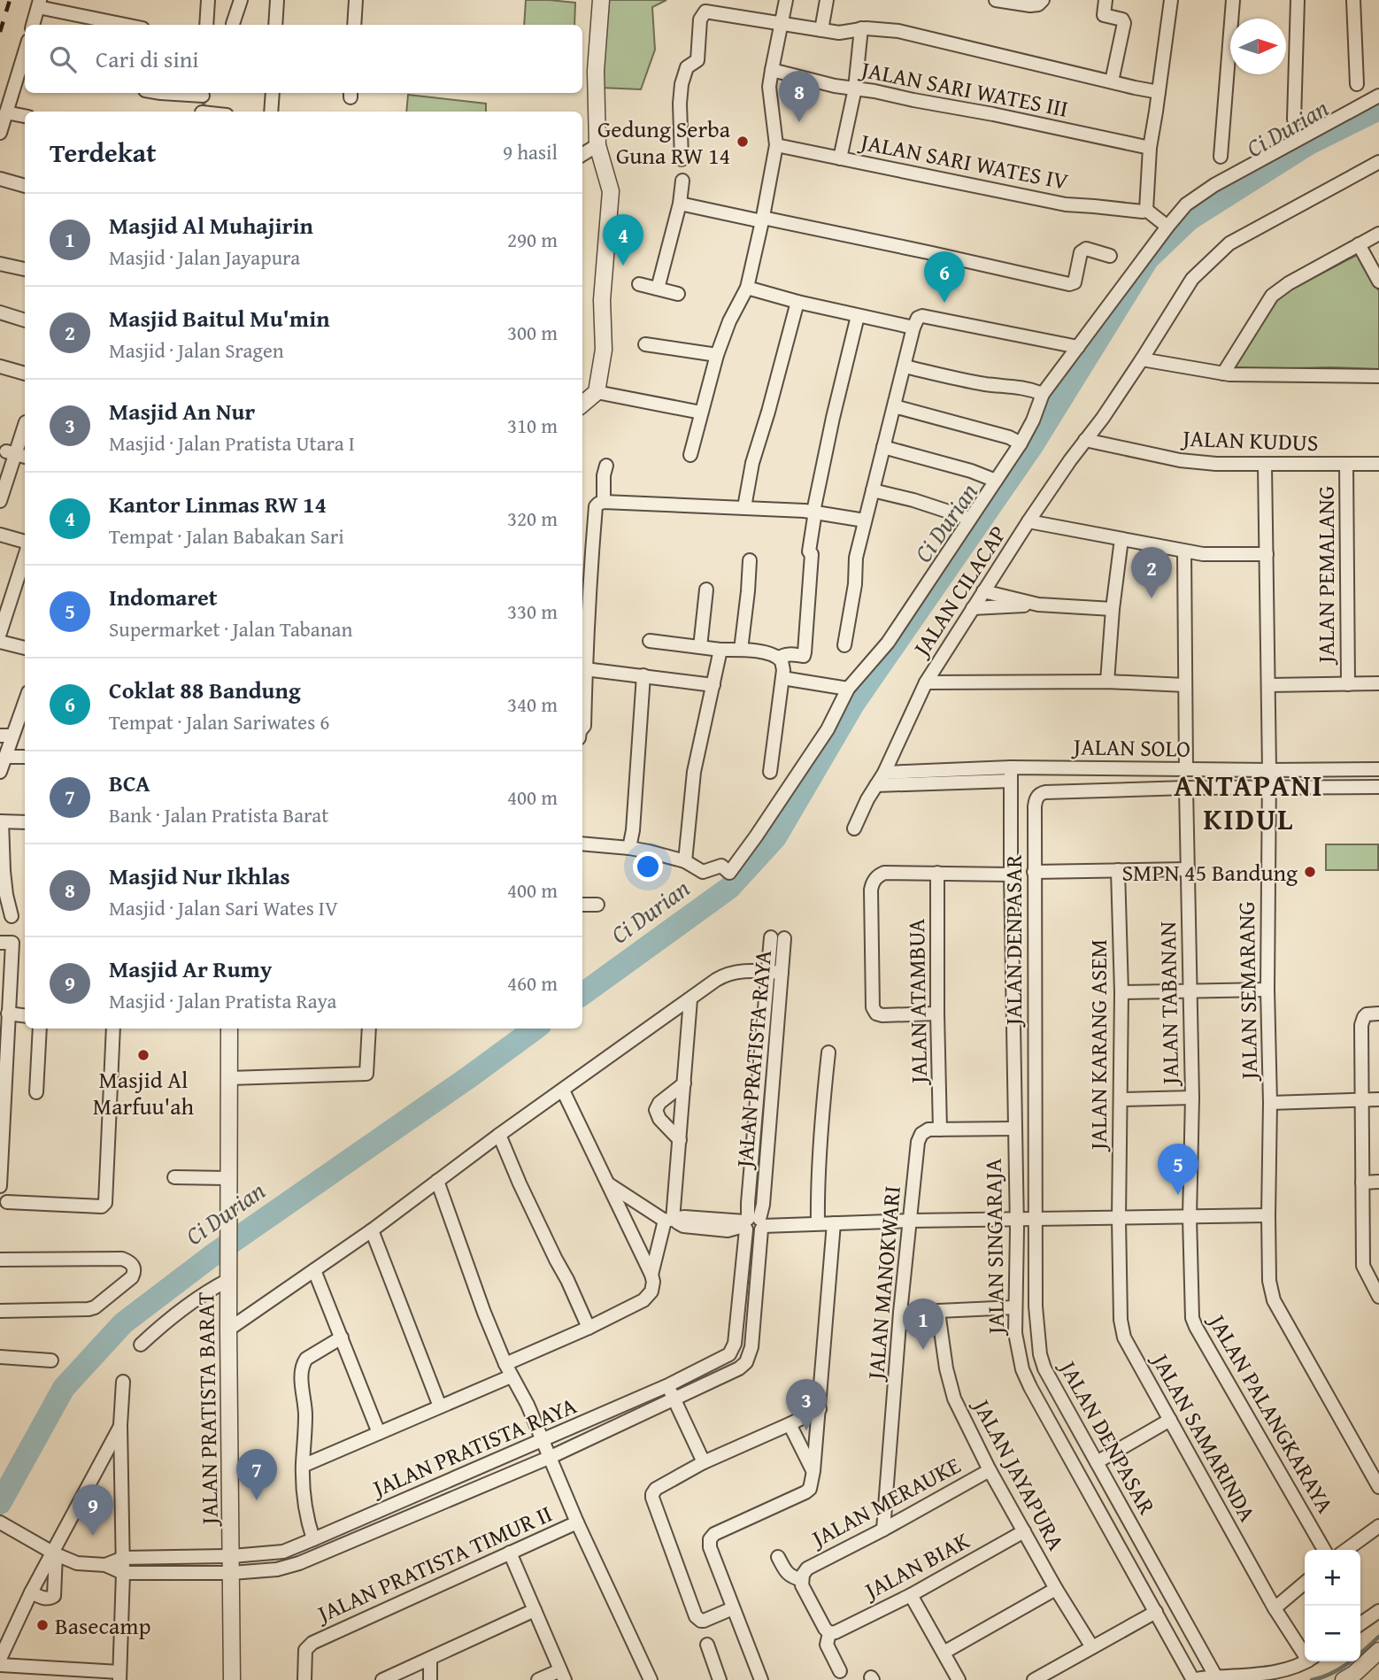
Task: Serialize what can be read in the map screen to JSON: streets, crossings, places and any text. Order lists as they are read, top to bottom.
{
  "streets": {
    "street": [
      "JALAN SARI WATES III",
      "JALAN SARI WATES IV",
      "JALAN KUDUS",
      "JALAN PEMALANG",
      "JALAN CILACAP",
      "JALAN SOLO",
      "JALAN DENPASAR",
      "JALAN SEMARANG",
      "JALAN ATAMBUA",
      "JALAN TABANAN",
      "JALAN KARANG ASEM",
      "JALAN PRATISTA RAYA",
      "JALAN SINGARAJA",
      "JALAN MANOKWARI",
      "JALAN PRATISTA BARAT",
      "JALAN PALANGKARAYA",
      "JALAN SAMARINDA",
      "JALAN JAYAPURA",
      "JALAN MERAUKE",
      "JALAN PRATISTA TIMUR II",
      "JALAN BIAK"
    ]
  },
  "crossings": [
    ["JALAN KUDUS", "JALAN PEMALANG"],
    ["JALAN KUDUS", "JALAN CILACAP"],
    ["JALAN KUDUS", "JALAN SEMARANG"],
    ["JALAN CILACAP", "JALAN SOLO"],
    ["JALAN SOLO", "JALAN SEMARANG"],
    ["JALAN SOLO", "JALAN SINGARAJA"],
    ["JALAN DENPASAR", "JALAN TABANAN"],
    ["JALAN DENPASAR", "JALAN SINGARAJA"],
    ["JALAN ATAMBUA", "JALAN MANOKWARI"],
    ["JALAN TABANAN", "JALAN PALANGKARAYA"],
    ["JALAN KARANG ASEM", "JALAN SAMARINDA"],
    ["JALAN PRATISTA RAYA", "JALAN PRATISTA BARAT"],
    ["JALAN MANOKWARI", "JALAN MERAUKE"],
    ["JALAN JAYAPURA", "JALAN MERAUKE"],
    ["JALAN JAYAPURA", "JALAN BIAK"],
    ["JALAN MERAUKE", "JALAN BIAK"]
  ],
  "districts": ["ANTAPANI KIDUL"],
  "water": ["Ci Durian"],
  "places": [
    "Gedung Serba Guna RW 14",
    "SMPN 45 Bandung",
    "Masjid Al Marfuu'ah",
    "Basecamp"
  ],
  "north": "right",
  "page": {
    "search": "Cari di sini",
    "pins": [
      "8",
      "4",
      "6",
      "2",
      "5",
      "1",
      "3",
      "7",
      "9"
    ],
    "heading": ["Terdekat", "9 hasil"],
    "list": [
      {
        "mark": "1",
        "name": "Masjid Al Muhajirin",
        "note": "Masjid · Jalan Jayapura",
        "value": "290 m"
      },
      {
        "mark": "2",
        "name": "Masjid Baitul Mu'min",
        "note": "Masjid · Jalan Sragen",
        "value": "300 m"
      },
      {
        "mark": "3",
        "name": "Masjid An Nur",
        "note": "Masjid · Jalan Pratista Utara I",
        "value": "310 m"
      },
      {
        "mark": "4",
        "name": "Kantor Linmas RW 14",
        "note": "Tempat · Jalan Babakan Sari",
        "value": "320 m"
      },
      {
        "mark": "5",
        "name": "Indomaret",
        "note": "Supermarket · Jalan Tabanan",
        "value": "330 m"
      },
      {
        "mark": "6",
        "name": "Coklat 88 Bandung",
        "note": "Tempat · Jalan Sariwates 6",
        "value": "340 m"
      },
      {
        "mark": "7",
        "name": "BCA",
        "note": "Bank · Jalan Pratista Barat",
        "value": "400 m"
      },
      {
        "mark": "8",
        "name": "Masjid Nur Ikhlas",
        "note": "Masjid · Jalan Sari Wates IV",
        "value": "400 m"
      },
      {
        "mark": "9",
        "name": "Masjid Ar Rumy",
        "note": "Masjid · Jalan Pratista Raya",
        "value": "460 m"
      }
    ],
    "map_buttons": ["+", "−"]
  }
}
